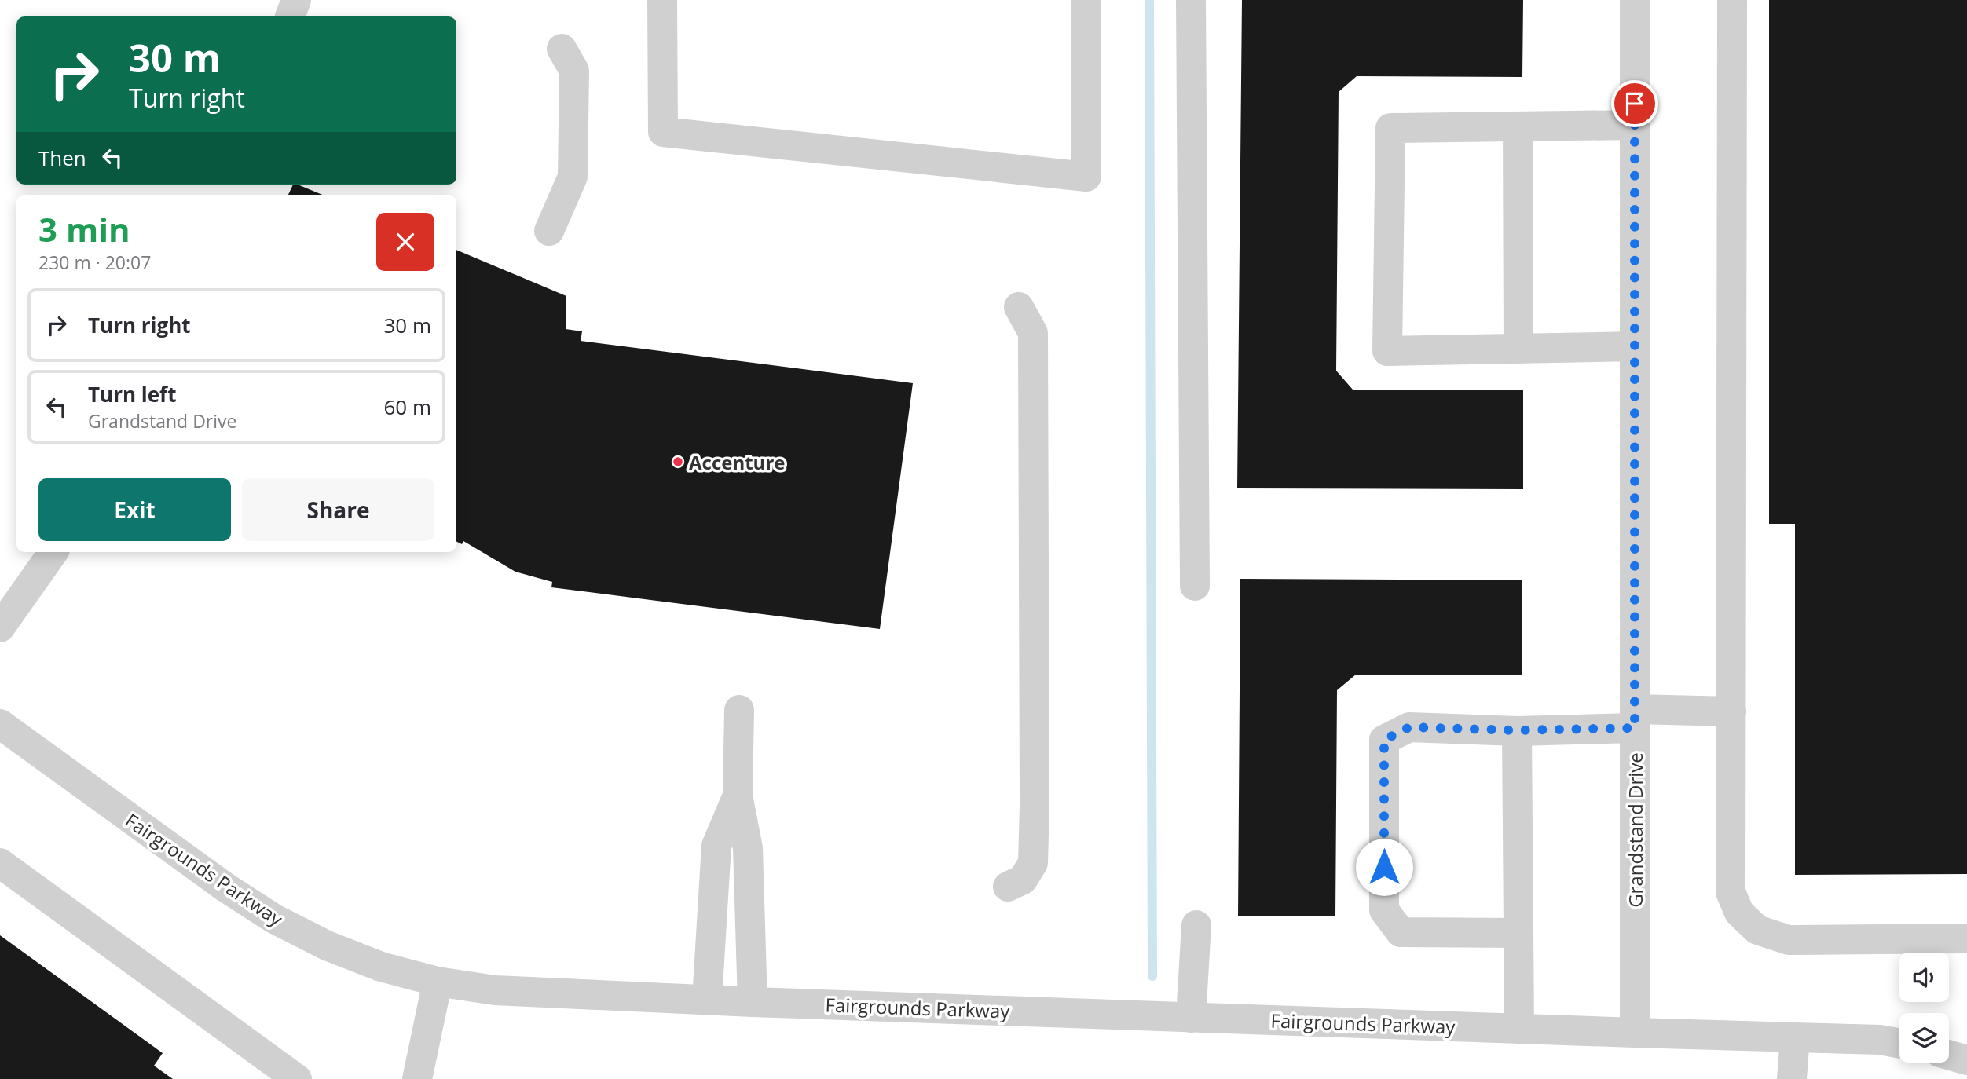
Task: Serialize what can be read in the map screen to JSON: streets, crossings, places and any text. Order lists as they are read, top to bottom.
{
  "streets": {
    "street": ["Grandstand Drive", "Fairgrounds Parkway"]
  },
  "crossings": [
    ["Grandstand Drive", "Fairgrounds Parkway"]
  ],
  "places": ["Accenture"],
  "page": {
    "turn": ["30 m", "Turn right"],
    "then": "Then",
    "heading": ["3 min", "230 m · 20:07"],
    "list": [
      {
        "name": "Turn right",
        "value": "30 m"
      },
      {
        "name": "Turn left",
        "note": "Grandstand Drive",
        "value": "60 m"
      }
    ],
    "buttons": ["Exit", "Share"]
  }
}
